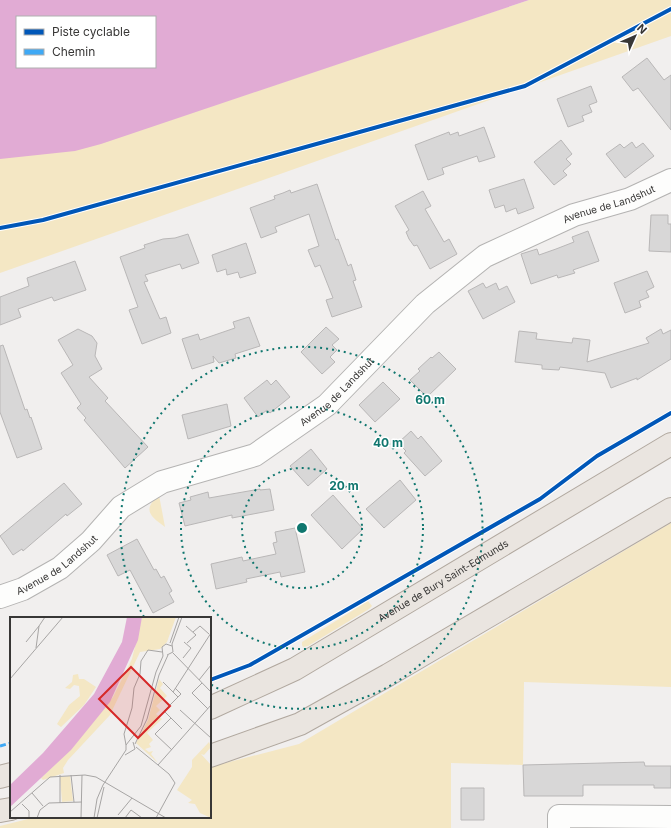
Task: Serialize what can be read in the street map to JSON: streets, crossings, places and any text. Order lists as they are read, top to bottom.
{
  "streets": {
    "main road": ["Avenue de Bury Saint-Edmunds"],
    "street": ["Avenue de Landshut"]
  },
  "legend": ["Piste cyclable", "Chemin"],
  "north": "top right",
  "rings": ["60 m", "40 m", "20 m"]
}
